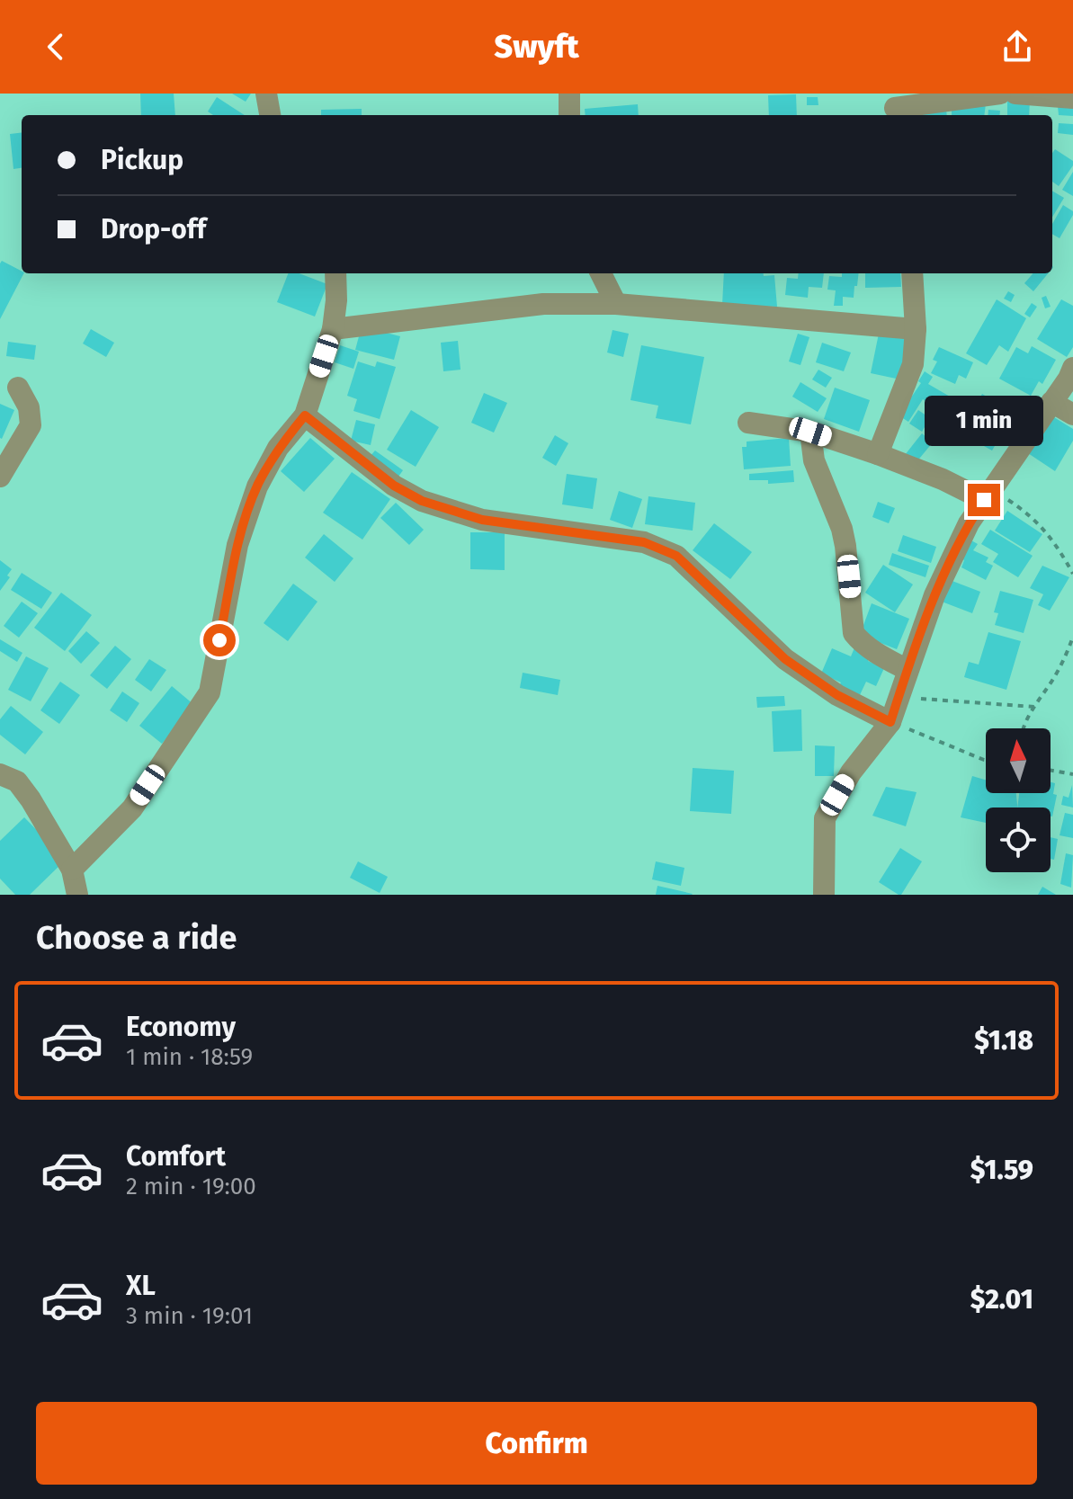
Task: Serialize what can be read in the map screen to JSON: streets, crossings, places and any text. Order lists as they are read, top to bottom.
{
  "north": "top",
  "page": {
    "header": "Swyft",
    "banner": ["Pickup", "Drop-off"],
    "bubble": "1 min",
    "heading": "Choose a ride",
    "list": [
      {
        "name": "Economy",
        "note": "1 min · 18:59",
        "value": "$1.18"
      },
      {
        "name": "Comfort",
        "note": "2 min · 19:00",
        "value": "$1.59"
      },
      {
        "name": "XL",
        "note": "3 min · 19:01",
        "value": "$2.01"
      }
    ],
    "buttons": "Confirm"
  }
}
